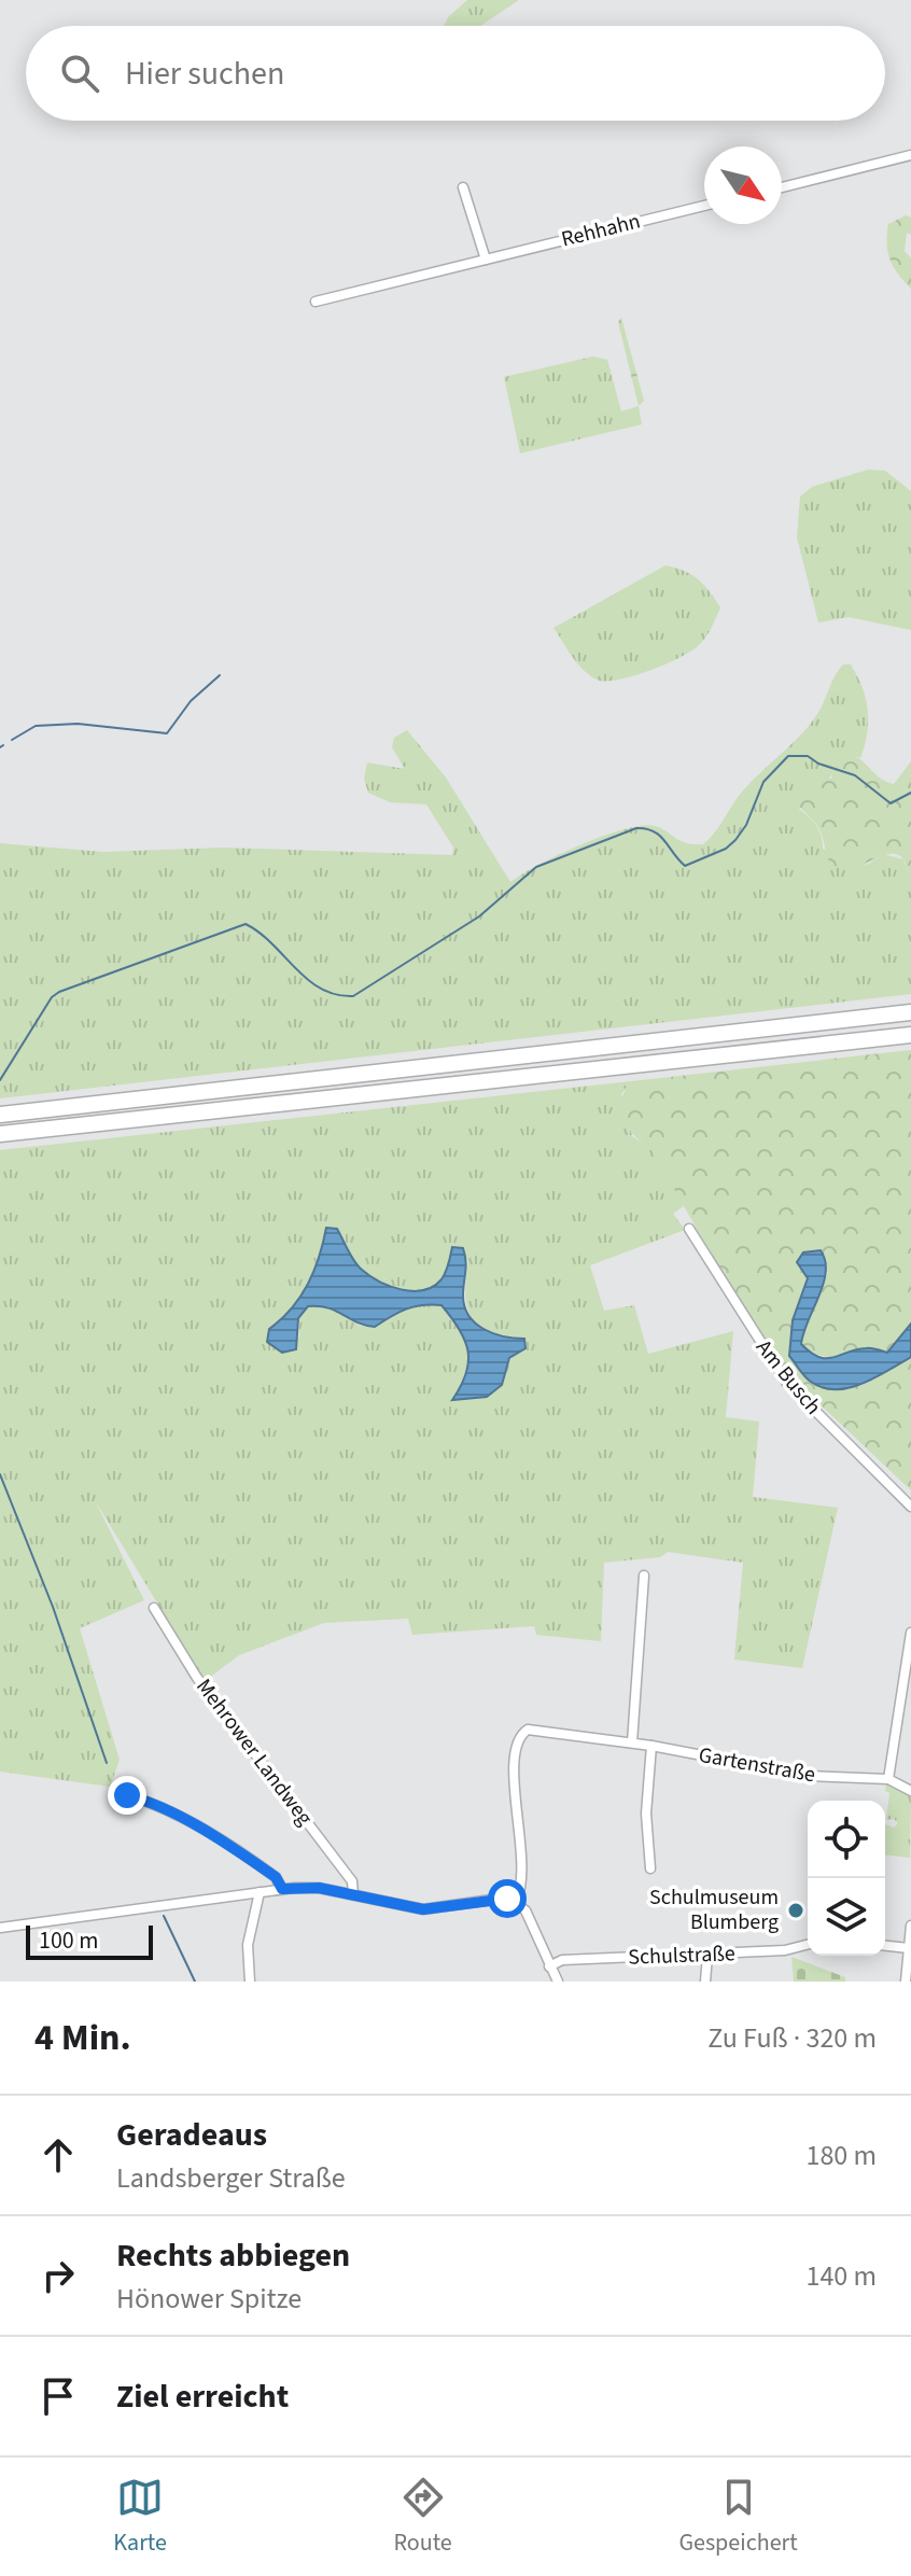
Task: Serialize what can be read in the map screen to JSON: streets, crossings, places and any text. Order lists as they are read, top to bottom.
{
  "streets": {
    "street": [
      "Rehhahn",
      "Am Busch",
      "Mehrower Landweg",
      "Gartenstraße",
      "Schulstraße"
    ]
  },
  "places": ["Schulmuseum Blumberg"],
  "scale_bar": "100 m",
  "north": "bottom right",
  "page": {
    "search": "Hier suchen",
    "scale": "100 m",
    "heading": ["4 Min.", "Zu Fuß · 320 m"],
    "list": [
      ["Geradeaus", "Landsberger Straße", "180 m"],
      ["Rechts abbiegen", "Hönower Spitze", "140 m"],
      "Ziel erreicht"
    ],
    "nav": ["Karte", "Route", "Gespeichert"]
  }
}
